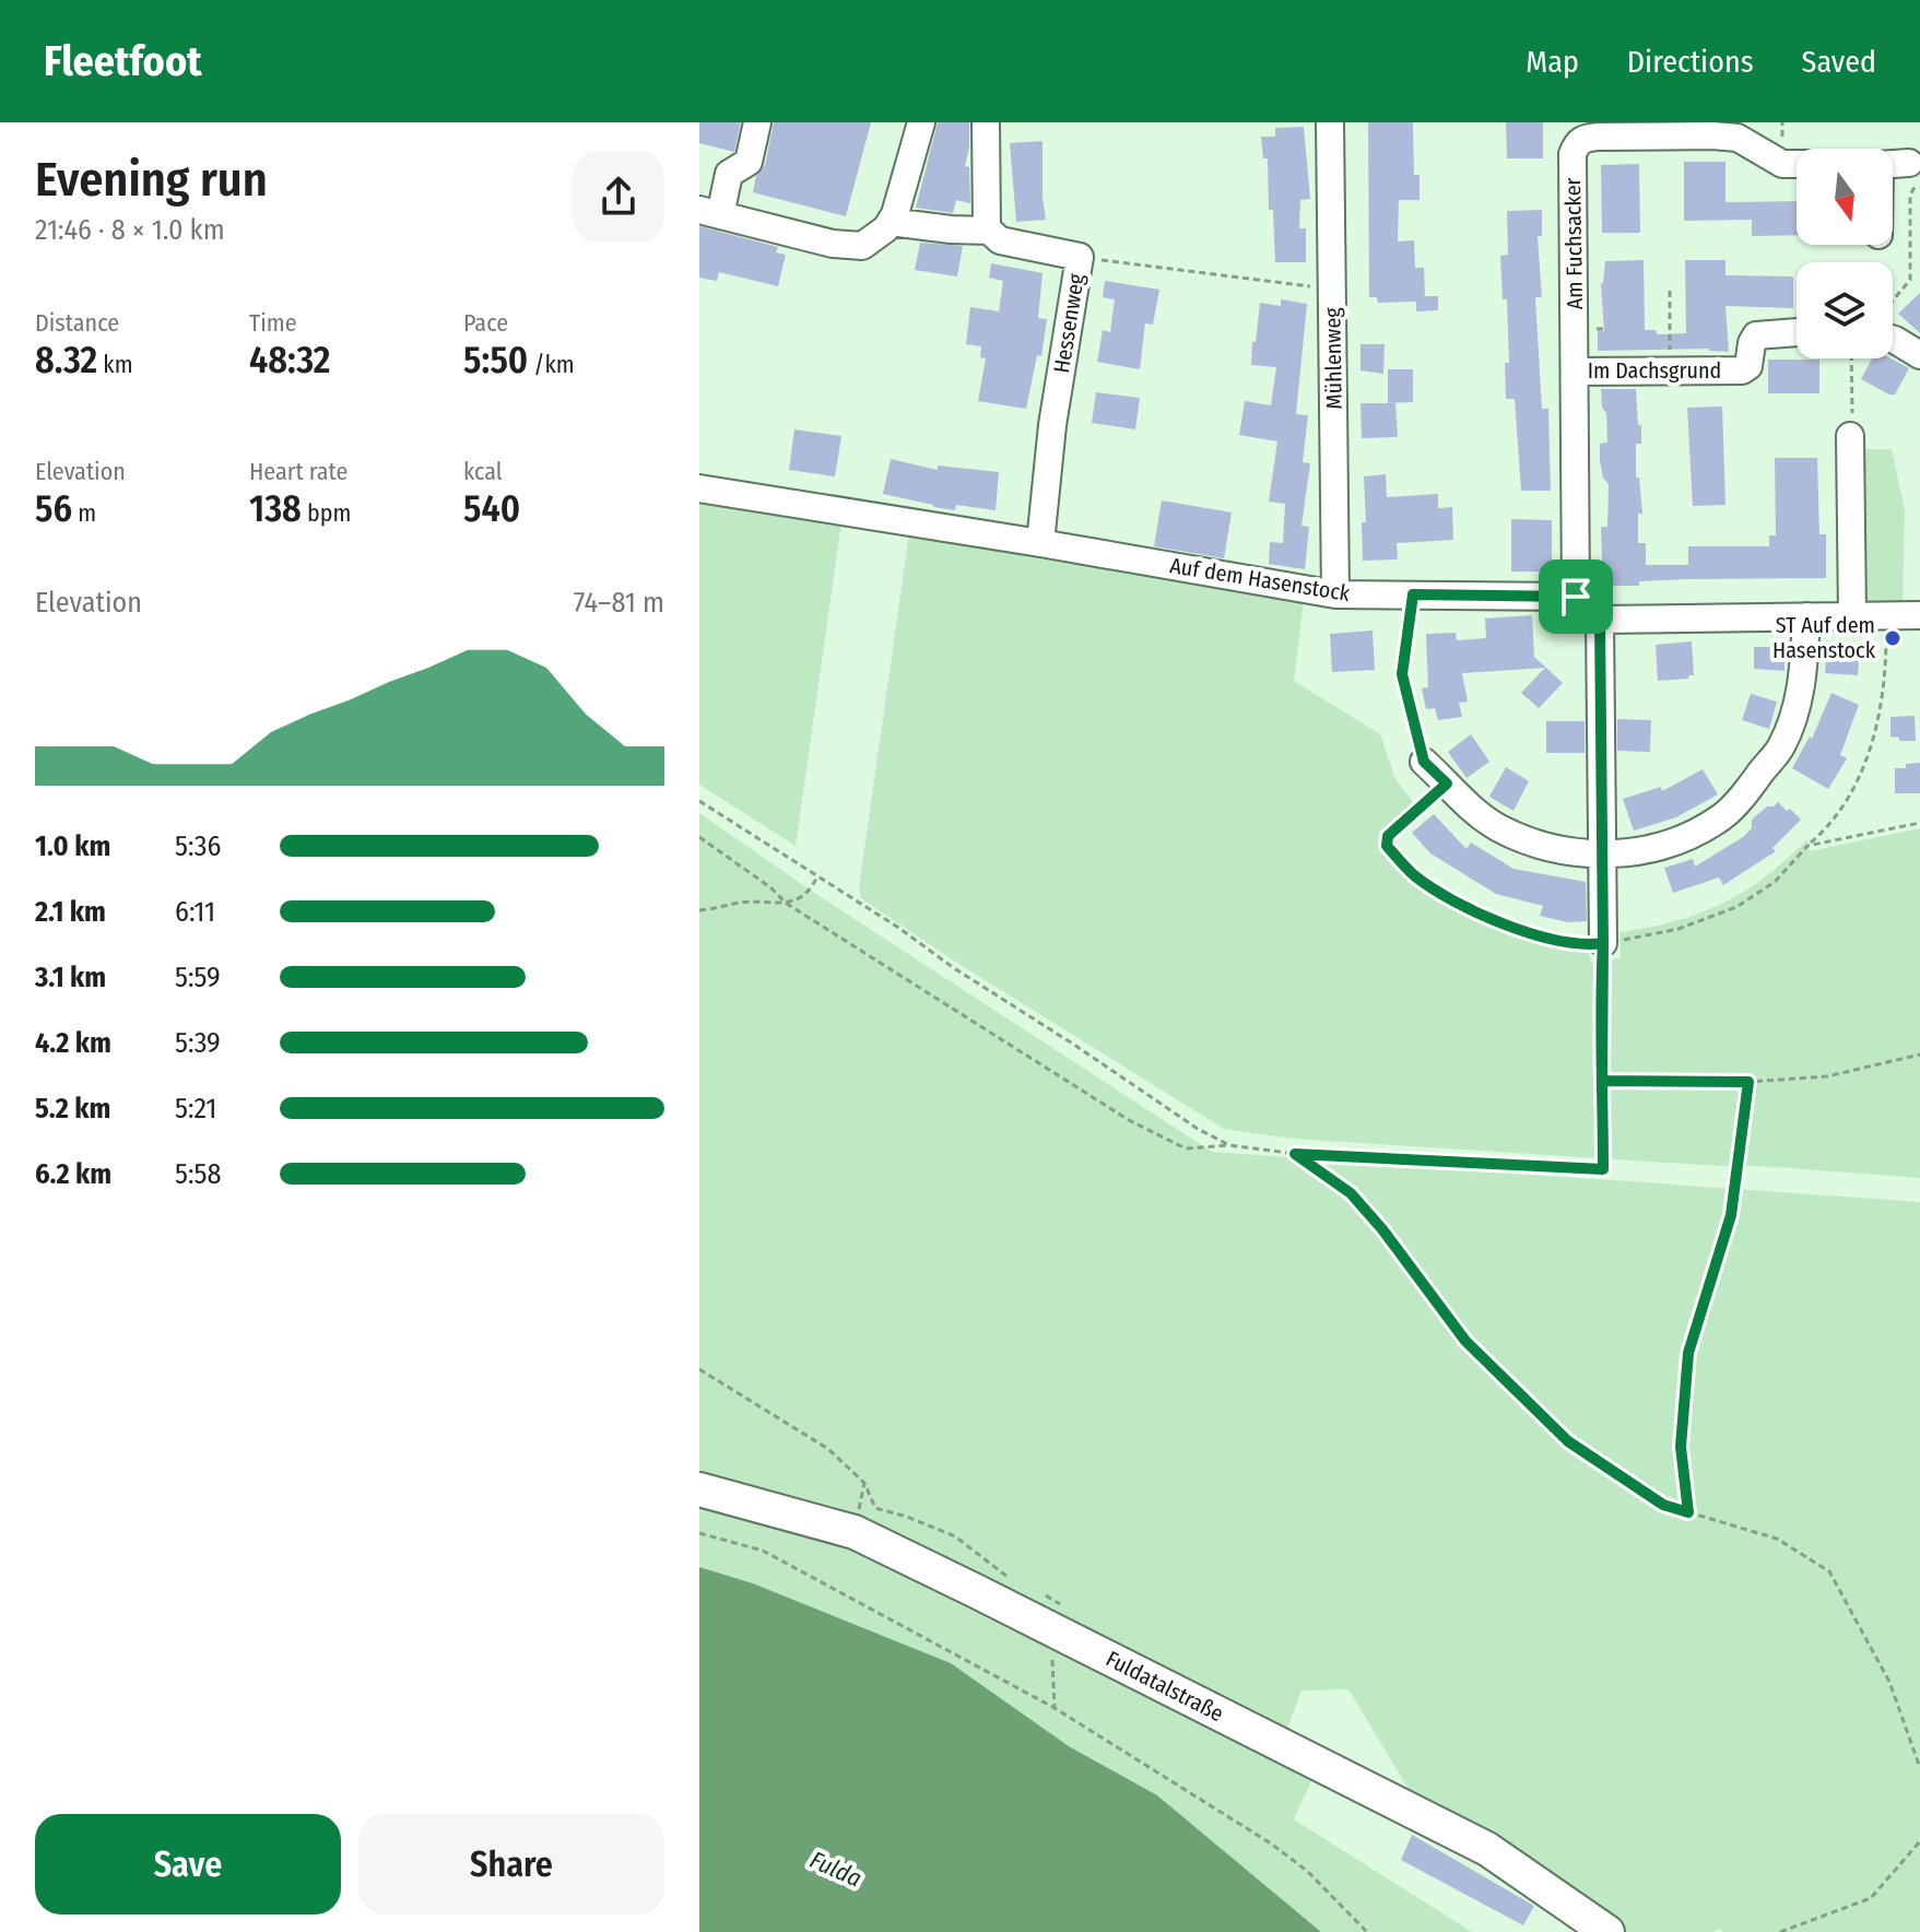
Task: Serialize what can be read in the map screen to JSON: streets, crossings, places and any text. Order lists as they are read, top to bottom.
{
  "streets": {
    "main road": ["Fuldatalstraße"],
    "street": [
      "Am Fuchsacker",
      "Hessenweg",
      "Mühlenweg",
      "Im Dachsgrund",
      "Auf dem Hasenstock"
    ]
  },
  "crossings": [
    ["Am Fuchsacker", "Im Dachsgrund"],
    ["Am Fuchsacker", "Auf dem Hasenstock"],
    ["Hessenweg", "Auf dem Hasenstock"],
    ["Mühlenweg", "Auf dem Hasenstock"]
  ],
  "water": ["Fulda"],
  "places": ["ST Auf dem Hasenstock"],
  "north": "bottom",
  "page": {
    "header": "Fleetfoot",
    "nav": ["Map", "Directions", "Saved"],
    "heading": ["Evening run", "21:46 · 8 × 1.0 km"],
    "stats": [
      ["Distance", "8.32 km"],
      ["Time", "48:32"],
      ["Pace", "5:50 /km"],
      ["Elevation", "56 m"],
      ["Heart rate", "138 bpm"],
      ["kcal", "540"]
    ],
    "chart": ["Elevation", "74–81 m"],
    "list": [
      {
        "name": "1.0 km",
        "note": "5:36"
      },
      {
        "name": "2.1 km",
        "note": "6:11"
      },
      {
        "name": "3.1 km",
        "note": "5:59"
      },
      {
        "name": "4.2 km",
        "note": "5:39"
      },
      {
        "name": "5.2 km",
        "note": "5:21"
      },
      {
        "name": "6.2 km",
        "note": "5:58"
      }
    ],
    "buttons": ["Save", "Share"]
  }
}
